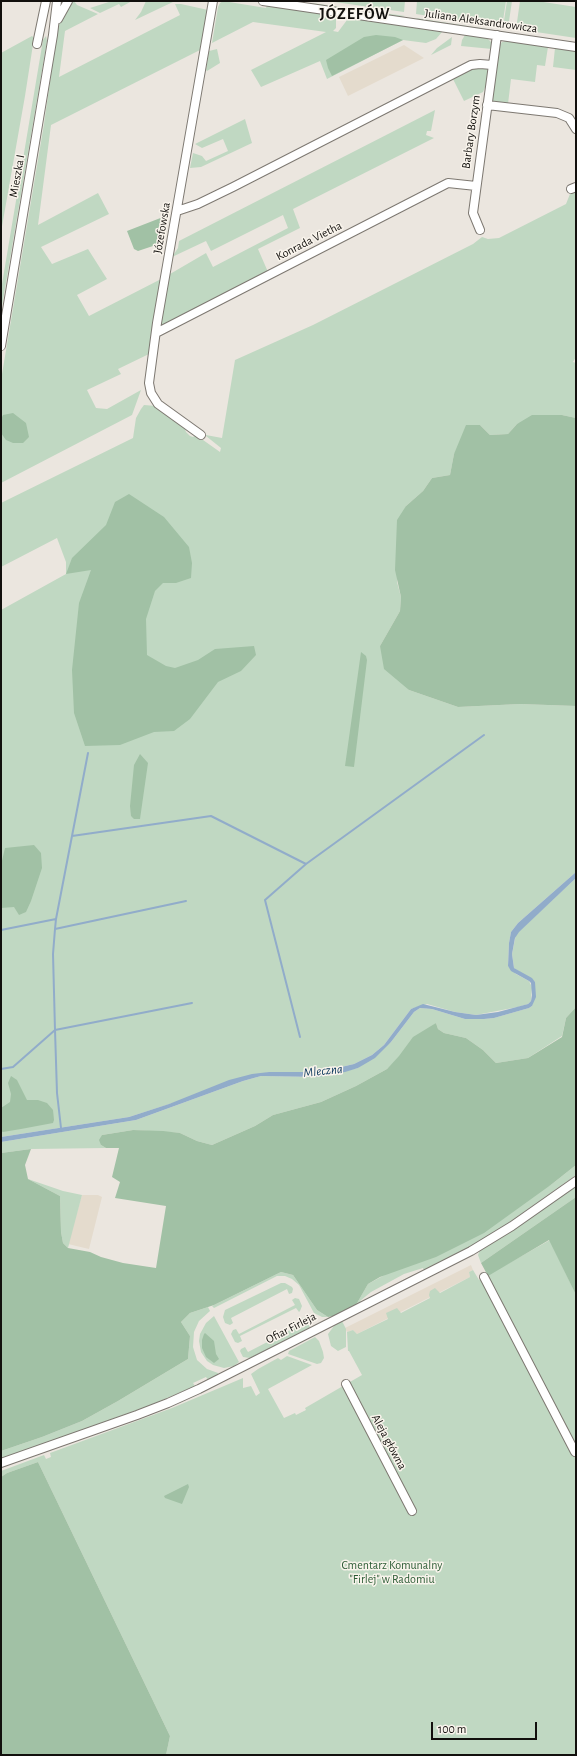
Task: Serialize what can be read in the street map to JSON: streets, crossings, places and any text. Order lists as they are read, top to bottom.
{
  "streets": {
    "street": [
      "Juliana Aleksandrowicza",
      "Barbary Borzym",
      "Mieszka I",
      "Józefowska",
      "Konrada Vietha",
      "Ofiar Firleja",
      "Aleja główna"
    ]
  },
  "crossings": [
    ["Juliana Aleksandrowicza", "Barbary Borzym"],
    ["Barbary Borzym", "Konrada Vietha"],
    ["Józefowska", "Konrada Vietha"]
  ],
  "districts": ["JÓZEFÓW"],
  "water": ["Mleczna"],
  "parks": ["Cmentarz Komunalny \"Firlej\" w Radomiu"],
  "scale_bar": "100 m"
}
